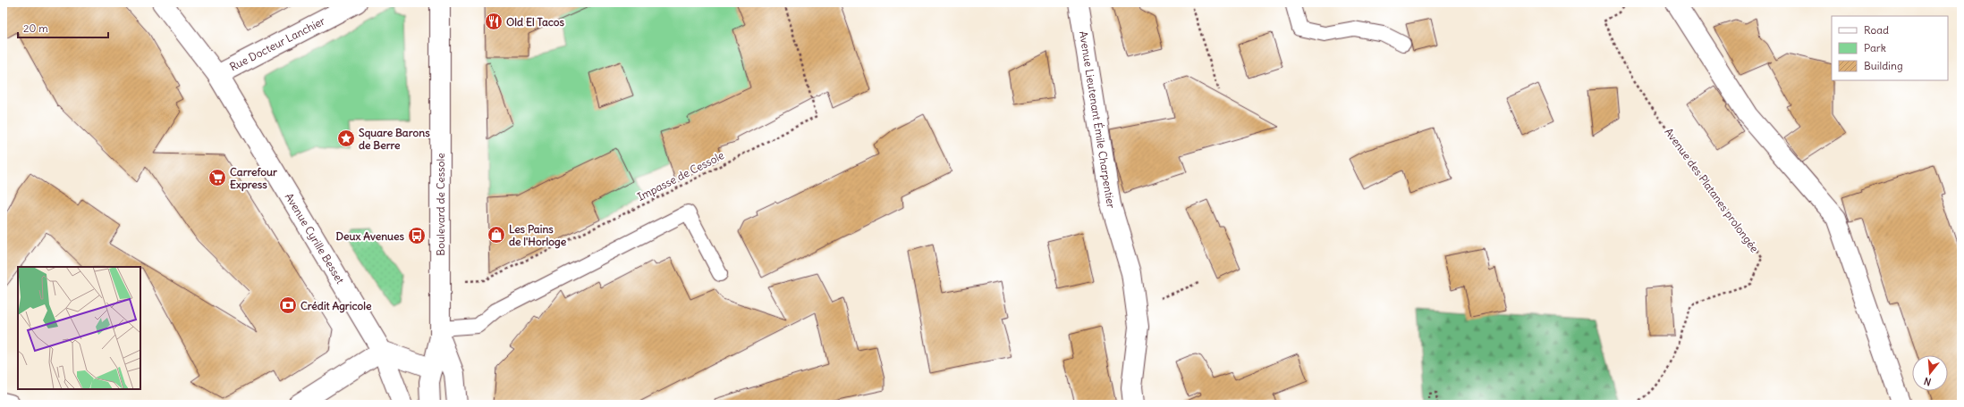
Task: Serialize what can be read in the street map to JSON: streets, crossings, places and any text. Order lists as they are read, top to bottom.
{
  "streets": {
    "street": [
      "Rue Docteur Lanchier",
      "Avenue Lieutenant Émile Charpentier",
      "Boulevard de Cessole",
      "Avenue Cyrille Besset"
    ],
    "path": ["Impasse de Cessole", "Avenue des Platanes prolongée"]
  },
  "crossings": [
    ["Rue Docteur Lanchier", "Avenue Cyrille Besset"],
    ["Impasse de Cessole", "Boulevard de Cessole"]
  ],
  "places": {
    "restaurant": ["Old El Tacos"],
    "place": ["Square Barons de Berre"],
    "supermarket": ["Carrefour Express"],
    "shop": ["Les Pains de l'Horloge"],
    "bus stop": ["Deux Avenues"],
    "bank": ["Crédit Agricole"]
  },
  "legend": ["Road", "Park", "Building"],
  "scale_bar": "20 m",
  "north": "bottom"
}
